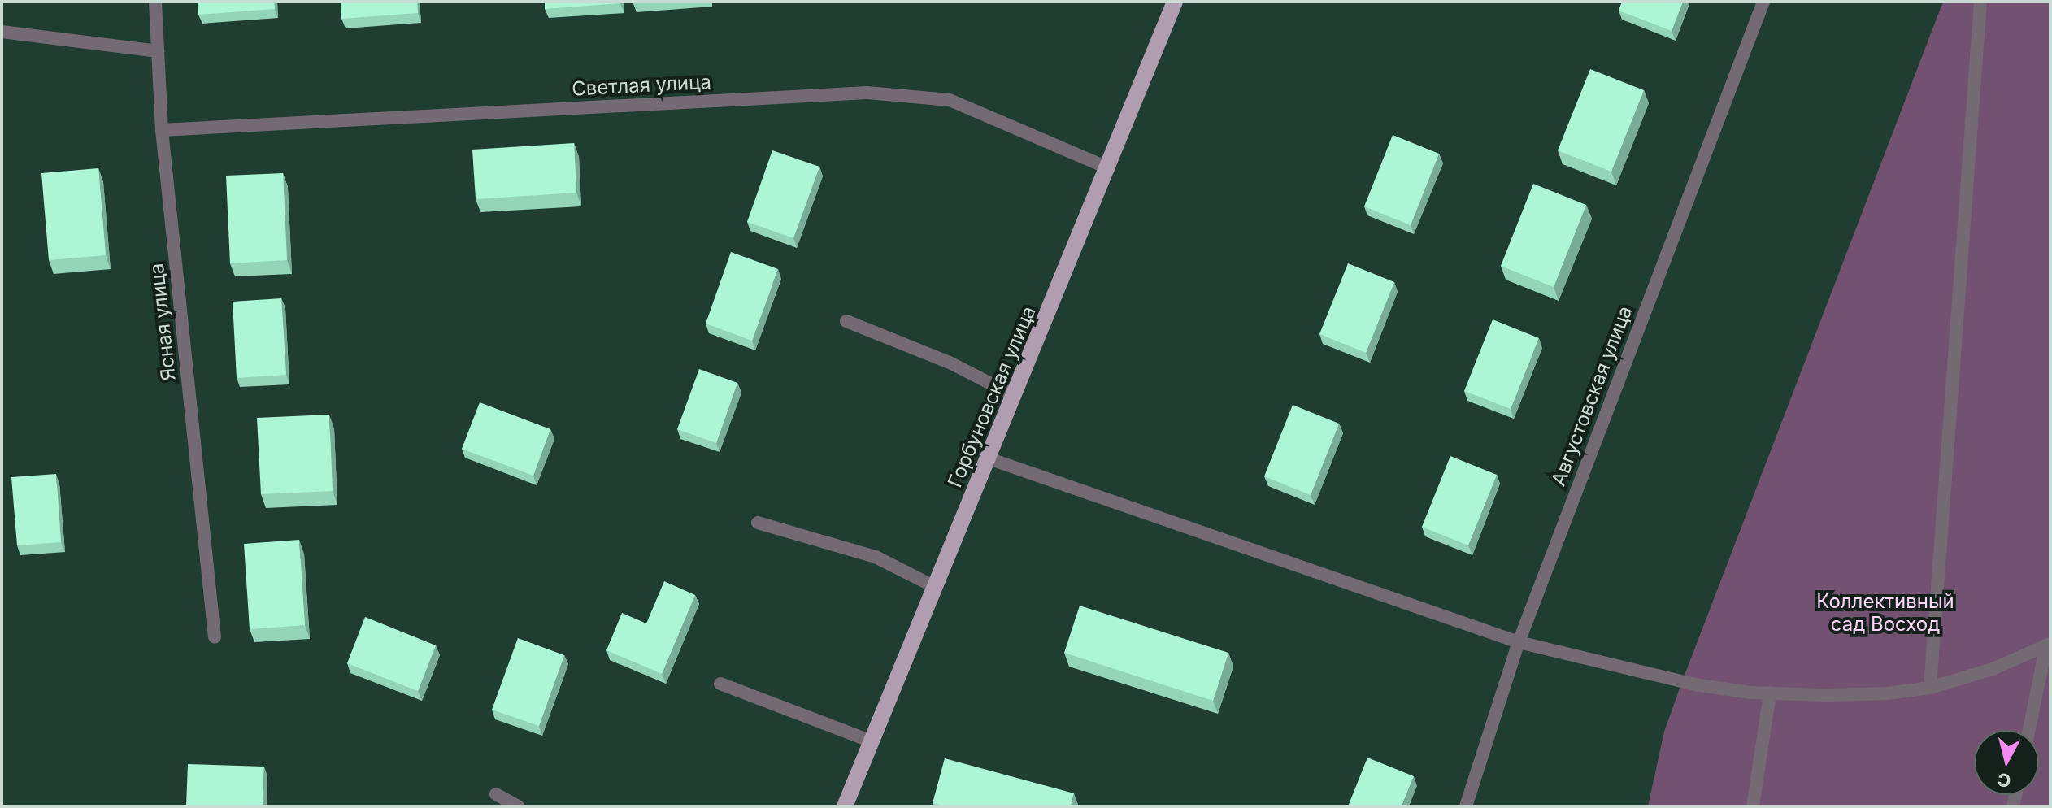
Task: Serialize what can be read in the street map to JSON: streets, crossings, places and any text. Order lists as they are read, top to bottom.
{
  "streets": {
    "main road": ["Горбуновская улица"],
    "street": ["Светлая улица", "Ясная улица", "Августовская улица"]
  },
  "crossings": [
    ["Светлая улица", "Ясная улица"],
    ["Светлая улица", "Горбуновская улица"]
  ],
  "parks": ["Коллективный сад Восход"],
  "north": "bottom"
}
